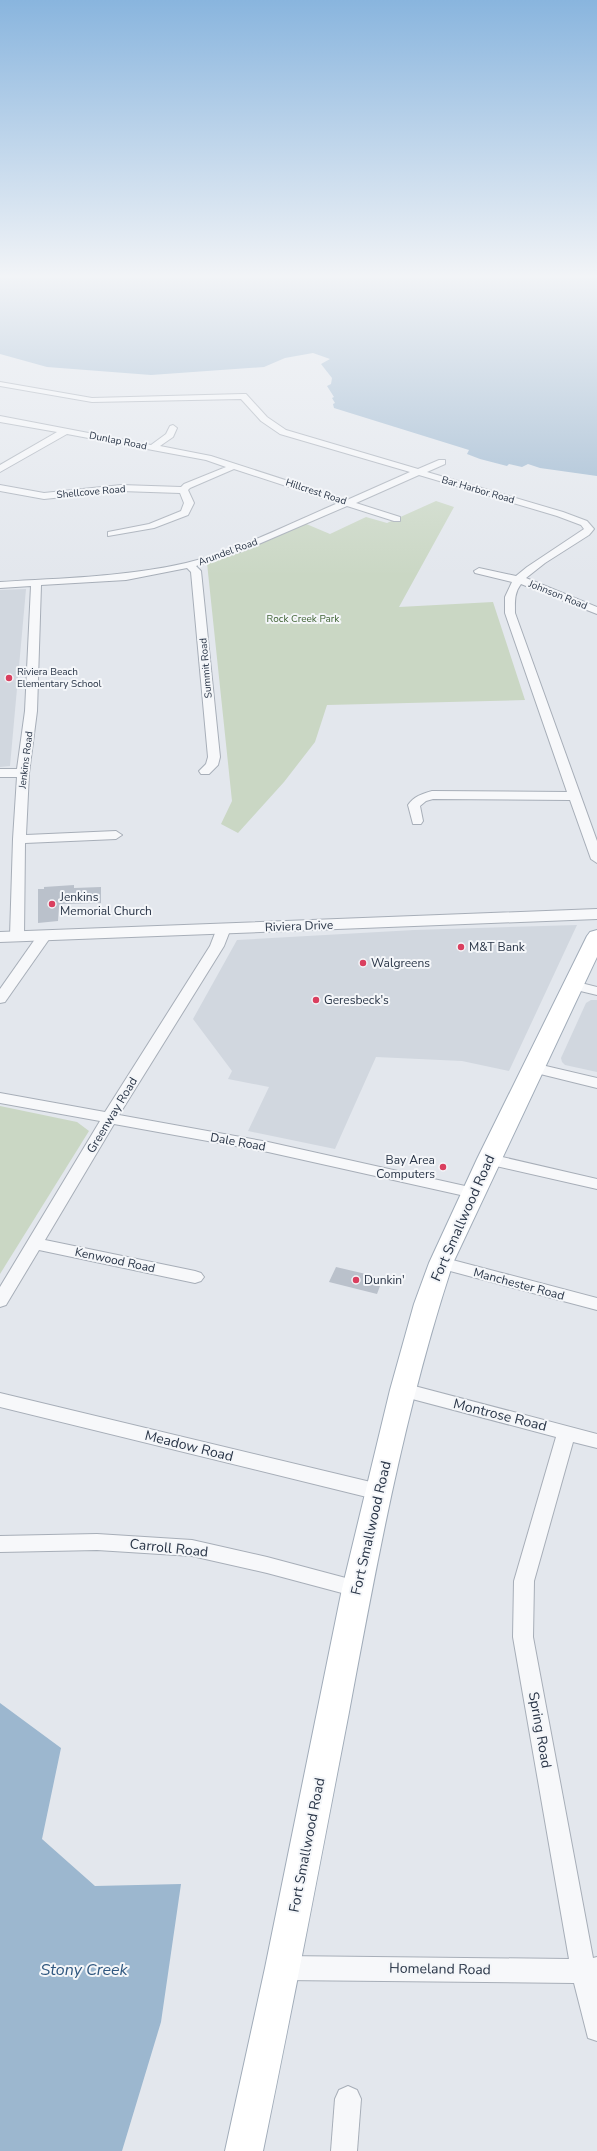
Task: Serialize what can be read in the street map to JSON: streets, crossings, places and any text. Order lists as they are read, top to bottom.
{
  "streets": {
    "main road": ["Fort Smallwood Road"],
    "street": [
      "Dunlap Road",
      "Bar Harbor Road",
      "Shellcove Road",
      "Hillcrest Road",
      "Arundel Road",
      "Johnson Road",
      "Summit Road",
      "Jenkins Road",
      "Riviera Drive",
      "Greenway Road",
      "Dale Road",
      "Kenwood Road",
      "Manchester Road",
      "Montrose Road",
      "Meadow Road",
      "Carroll Road",
      "Spring Road",
      "Homeland Road"
    ]
  },
  "crossings": [
    ["Dunlap Road", "Hillcrest Road"],
    ["Bar Harbor Road", "Arundel Road"],
    ["Bar Harbor Road", "Johnson Road"],
    ["Hillcrest Road", "Arundel Road"],
    ["Arundel Road", "Summit Road"],
    ["Arundel Road", "Jenkins Road"],
    ["Jenkins Road", "Riviera Drive"],
    ["Riviera Drive", "Greenway Road"],
    ["Greenway Road", "Dale Road"],
    ["Greenway Road", "Kenwood Road"],
    ["Dale Road", "Fort Smallwood Road"],
    ["Fort Smallwood Road", "Manchester Road"],
    ["Fort Smallwood Road", "Montrose Road"],
    ["Fort Smallwood Road", "Meadow Road"],
    ["Fort Smallwood Road", "Carroll Road"],
    ["Fort Smallwood Road", "Homeland Road"],
    ["Montrose Road", "Spring Road"],
    ["Spring Road", "Homeland Road"]
  ],
  "water": ["Stony Creek"],
  "parks": ["Rock Creek Park"],
  "places": [
    "Riviera Beach Elementary School",
    "Jenkins Memorial Church",
    "M&T Bank",
    "Walgreens",
    "Geresbeck's",
    "Bay Area Computers",
    "Dunkin'"
  ]
}
